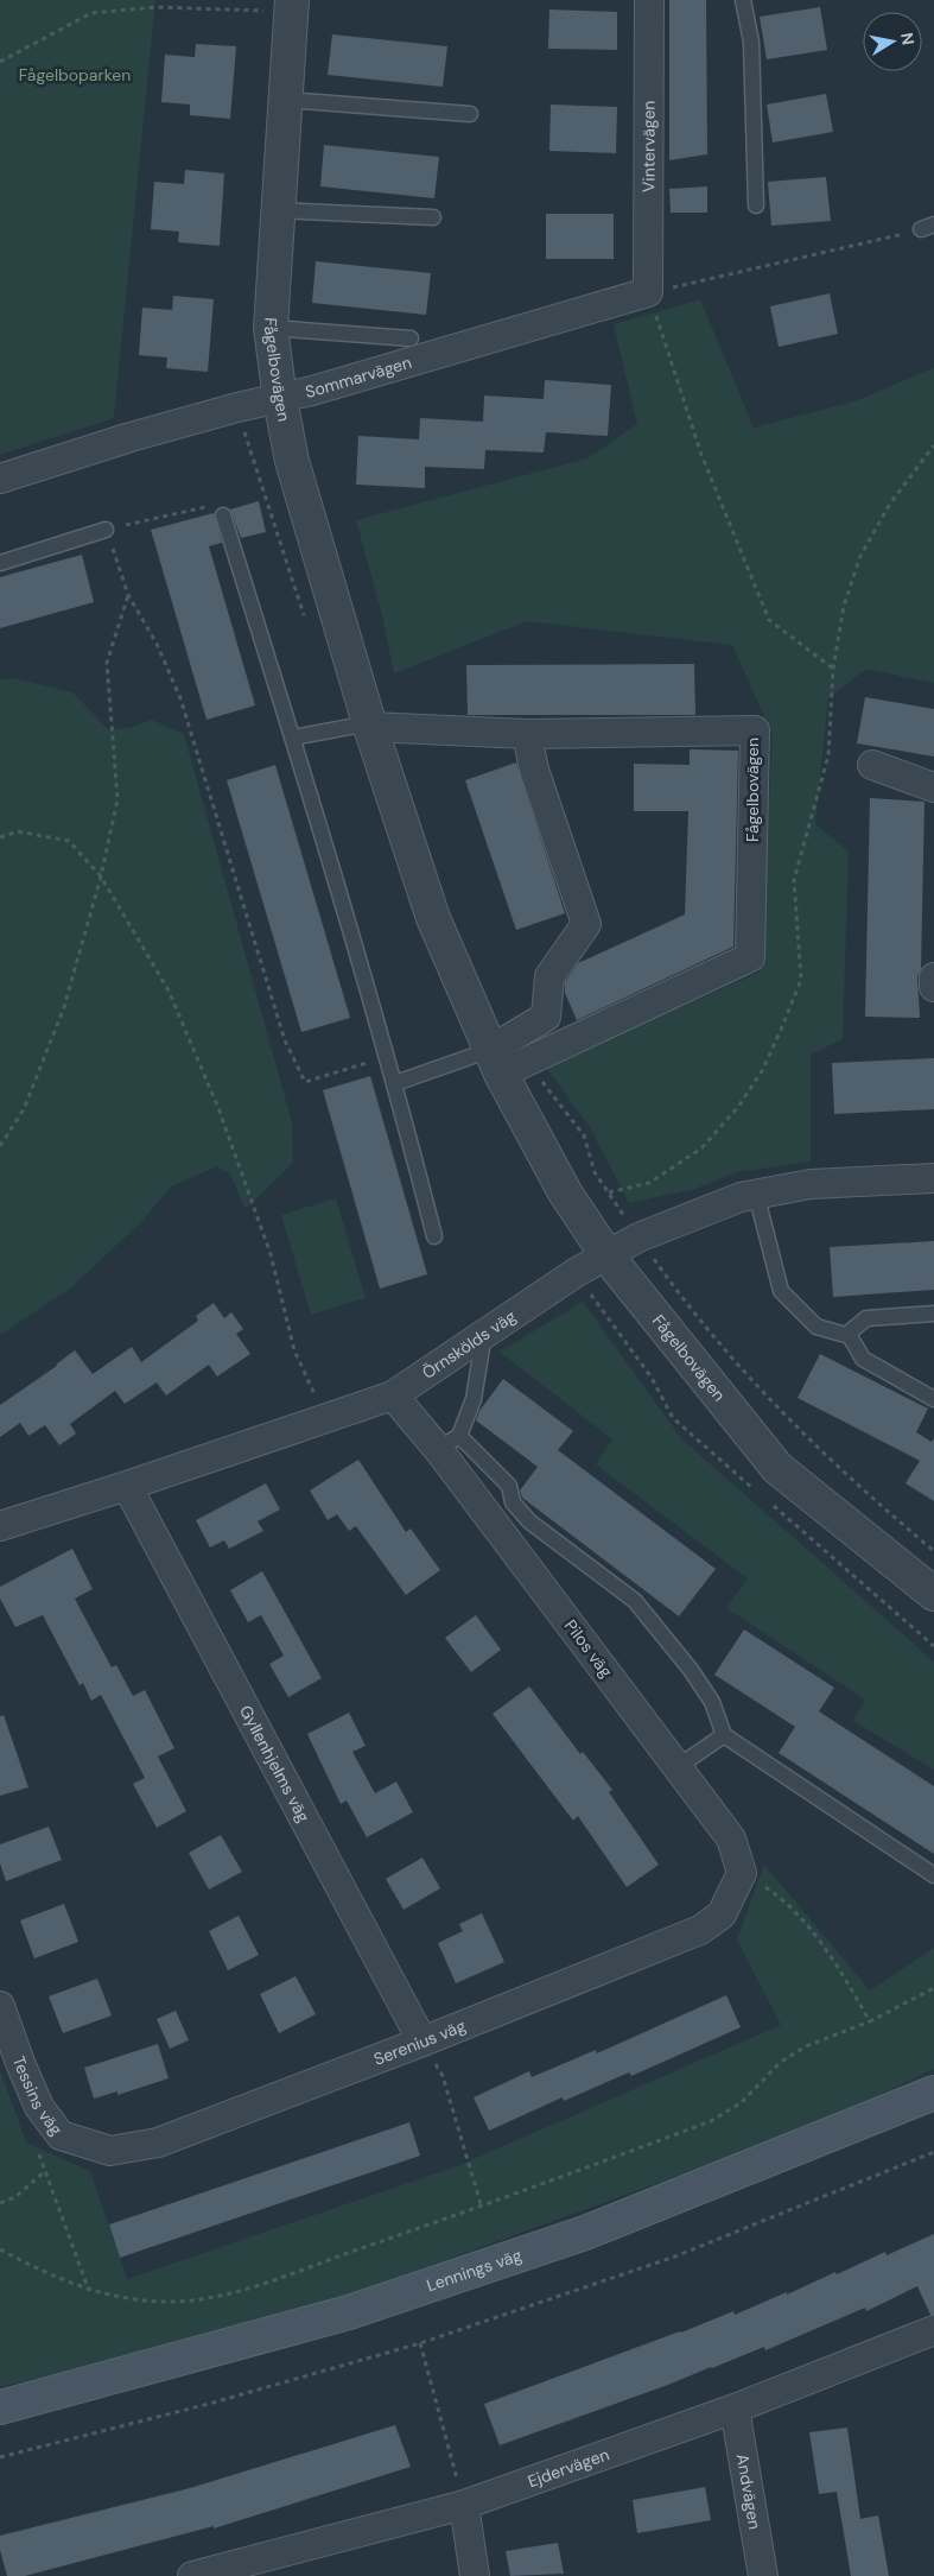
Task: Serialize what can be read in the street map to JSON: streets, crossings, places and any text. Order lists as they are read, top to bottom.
{
  "streets": {
    "main road": ["Lennings väg"],
    "street": [
      "Vintervägen",
      "Fågelbovägen",
      "Sommarvägen",
      "Örnskölds väg",
      "Pilos väg",
      "Gyllenhjelms väg",
      "Serenius väg",
      "Tessins väg",
      "Ejdervägen",
      "Andvägen"
    ]
  },
  "crossings": [
    ["Vintervägen", "Sommarvägen"],
    ["Fågelbovägen", "Sommarvägen"],
    ["Fågelbovägen", "Örnskölds väg"],
    ["Örnskölds väg", "Pilos väg"],
    ["Örnskölds väg", "Gyllenhjelms väg"],
    ["Pilos väg", "Serenius väg"],
    ["Gyllenhjelms väg", "Serenius väg"],
    ["Serenius väg", "Tessins väg"],
    ["Ejdervägen", "Andvägen"]
  ],
  "parks": ["Fågelboparken"],
  "north": "right"
}
